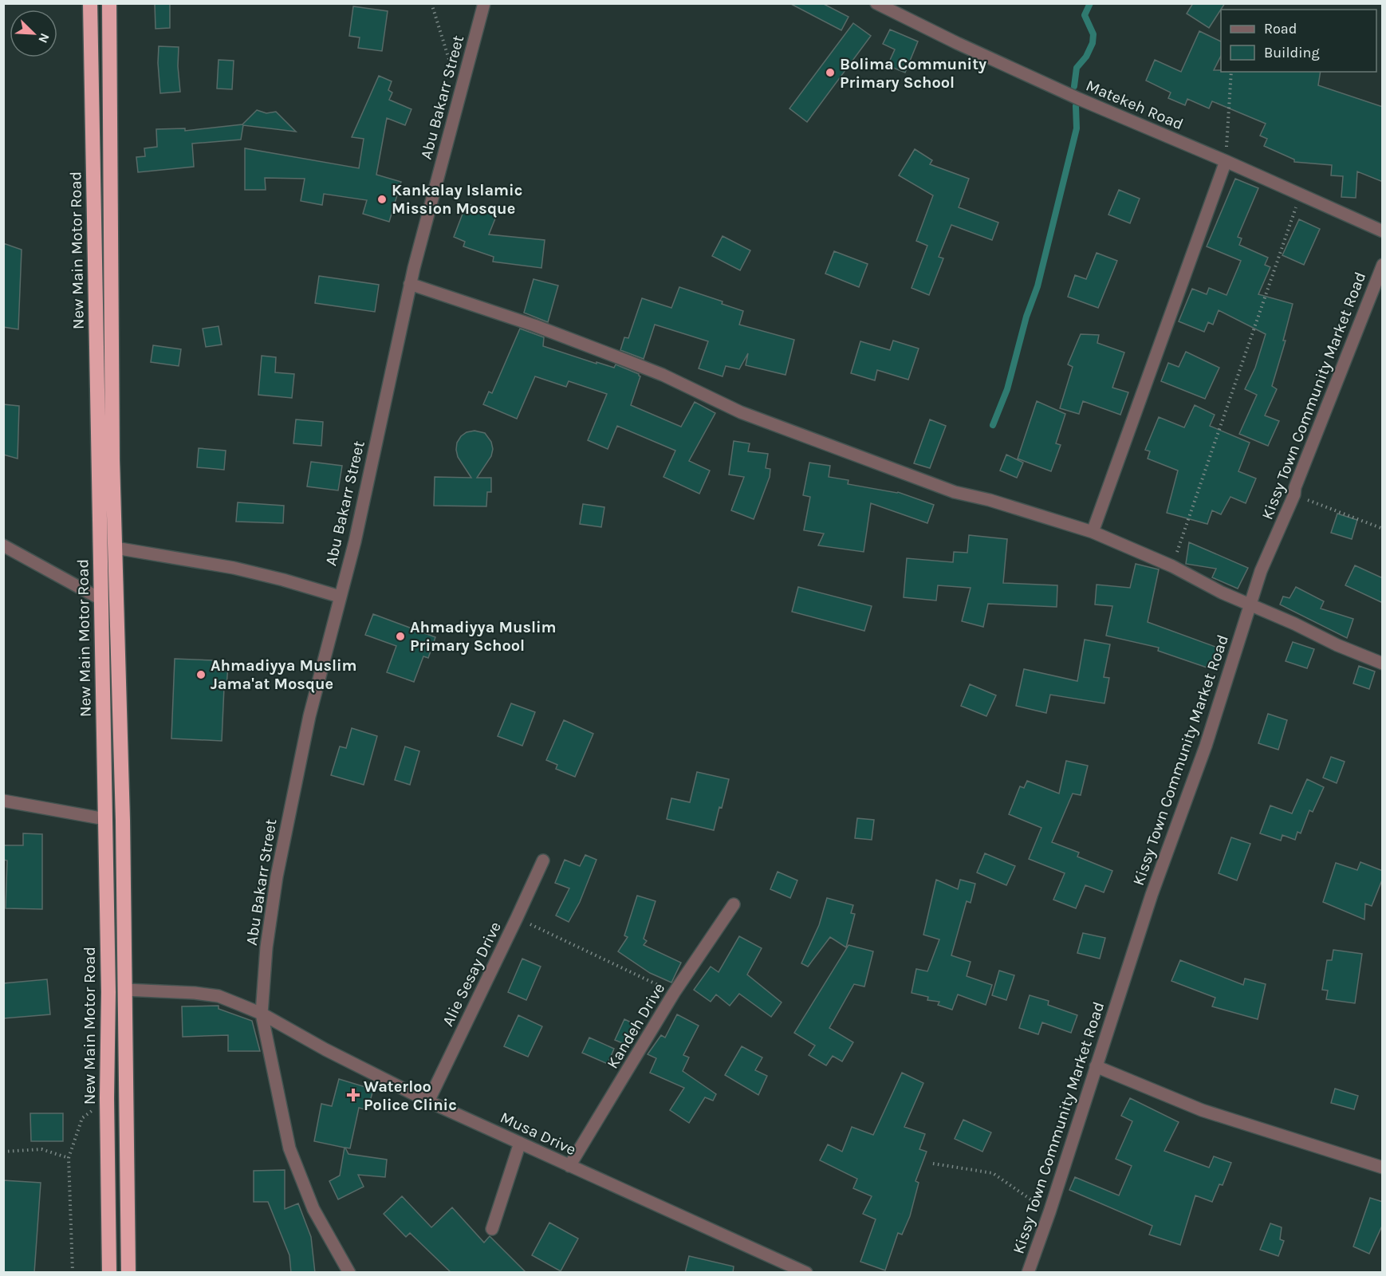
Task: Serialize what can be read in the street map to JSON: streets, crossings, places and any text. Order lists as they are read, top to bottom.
{
  "streets": {
    "highway": ["New Main Motor Road"],
    "street": [
      "Abu Bakarr Street",
      "Matekeh Road",
      "Kissy Town Community Market Road",
      "Alie Sesay Drive",
      "Kandeh Drive",
      "Musa Drive"
    ]
  },
  "crossings": [
    ["Abu Bakarr Street", "Musa Drive"],
    ["Alie Sesay Drive", "Musa Drive"],
    ["Kandeh Drive", "Musa Drive"]
  ],
  "places": {
    "other": [
      "Bolima Community Primary School",
      "Kankalay Islamic Mission Mosque",
      "Ahmadiyya Muslim Primary School",
      "Ahmadiyya Muslim Jama'at Mosque"
    ],
    "health": ["Waterloo Police Clinic"]
  },
  "legend": ["Road", "Building"],
  "north": "bottom right"
}
